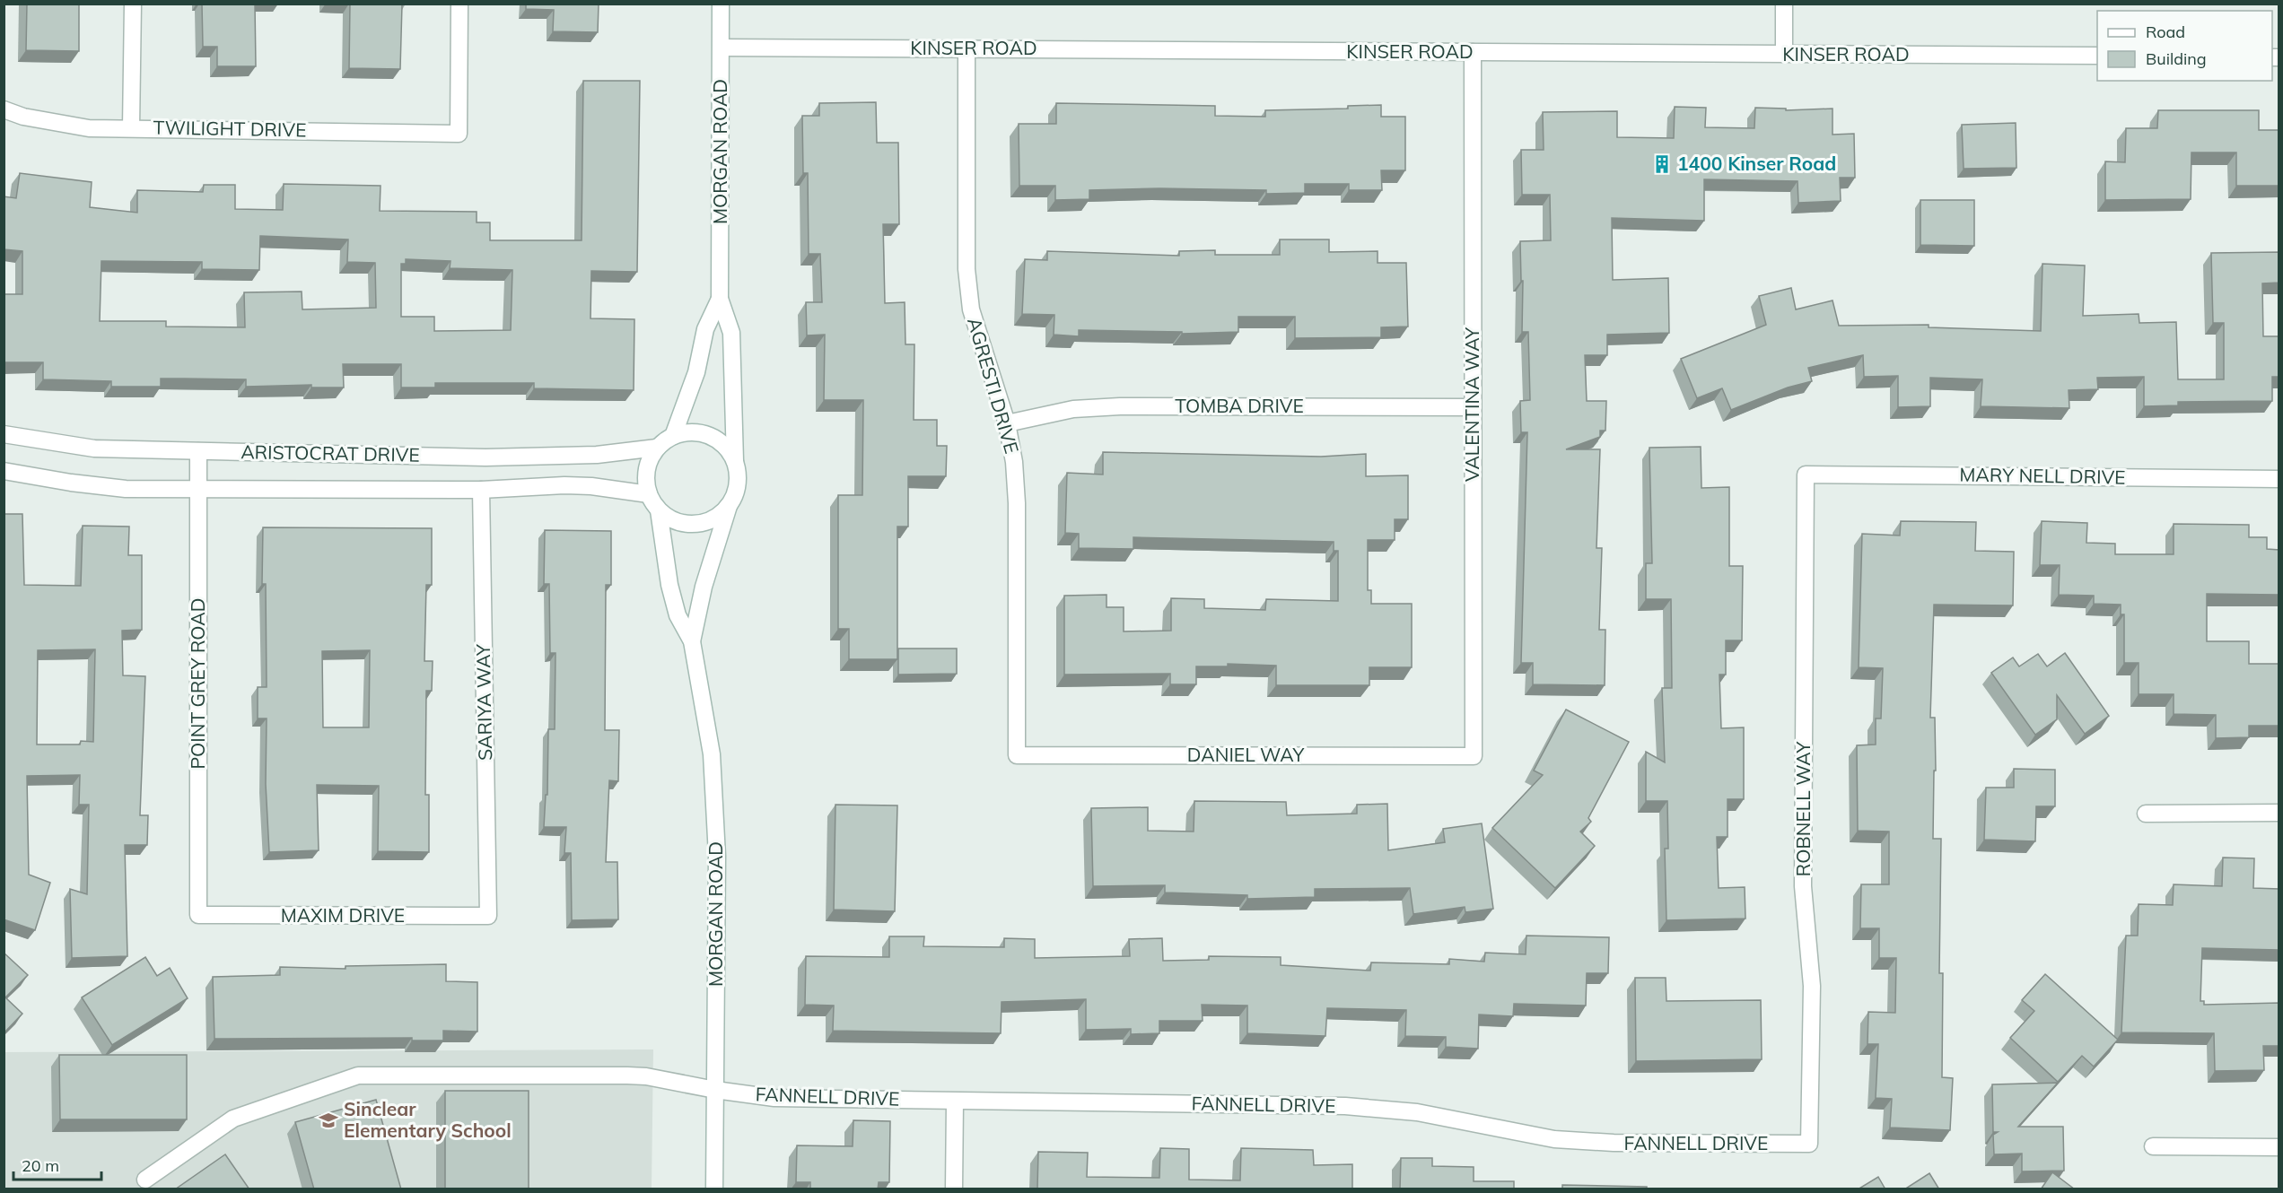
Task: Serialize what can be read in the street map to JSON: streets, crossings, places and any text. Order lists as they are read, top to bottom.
{
  "streets": {
    "street": [
      "KINSER ROAD",
      "TWILIGHT DRIVE",
      "MORGAN ROAD",
      "AGRESTI DRIVE",
      "VALENTINA WAY",
      "TOMBA DRIVE",
      "ARISTOCRAT DRIVE",
      "MARY NELL DRIVE",
      "POINT GREY ROAD",
      "SARIYA WAY",
      "DANIEL WAY",
      "ROBNELL WAY",
      "MAXIM DRIVE",
      "FANNELL DRIVE"
    ]
  },
  "crossings": [
    ["KINSER ROAD", "MORGAN ROAD"],
    ["KINSER ROAD", "AGRESTI DRIVE"],
    ["KINSER ROAD", "VALENTINA WAY"],
    ["MORGAN ROAD", "ARISTOCRAT DRIVE"],
    ["MORGAN ROAD", "FANNELL DRIVE"],
    ["AGRESTI DRIVE", "TOMBA DRIVE"],
    ["AGRESTI DRIVE", "DANIEL WAY"],
    ["VALENTINA WAY", "TOMBA DRIVE"],
    ["VALENTINA WAY", "DANIEL WAY"],
    ["ARISTOCRAT DRIVE", "POINT GREY ROAD"],
    ["ARISTOCRAT DRIVE", "SARIYA WAY"],
    ["MARY NELL DRIVE", "ROBNELL WAY"],
    ["POINT GREY ROAD", "MAXIM DRIVE"],
    ["SARIYA WAY", "MAXIM DRIVE"],
    ["ROBNELL WAY", "FANNELL DRIVE"]
  ],
  "places": {
    "building": ["1400 Kinser Road"],
    "school or university": ["Sinclear Elementary School"]
  },
  "legend": ["Road", "Building"],
  "scale_bar": "20 m"
}
